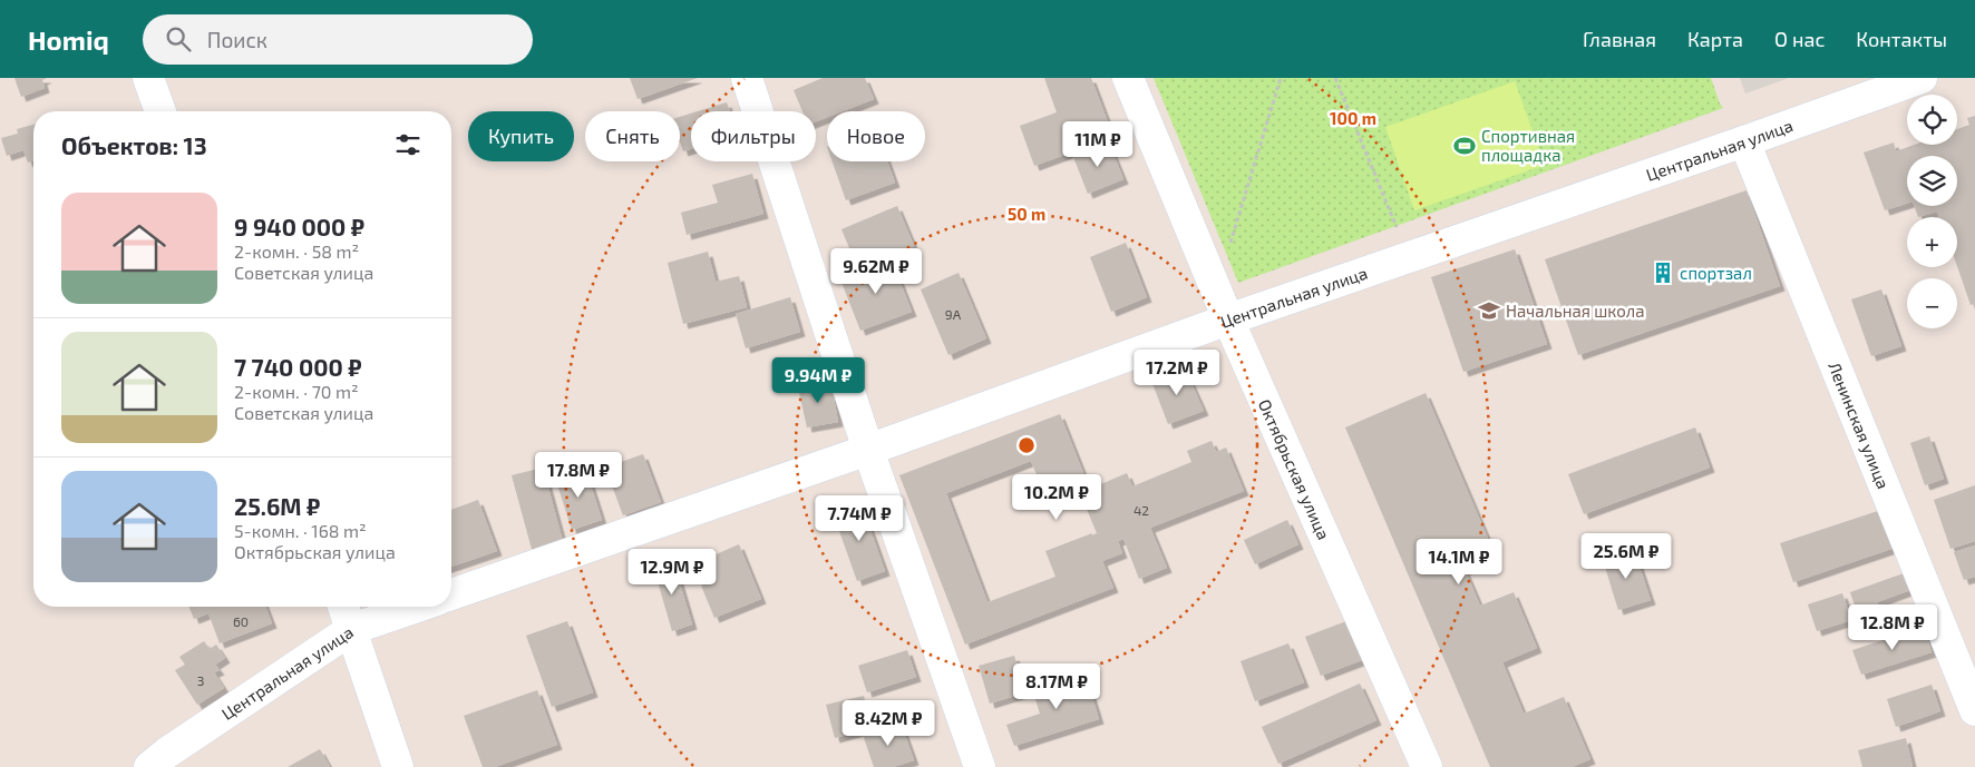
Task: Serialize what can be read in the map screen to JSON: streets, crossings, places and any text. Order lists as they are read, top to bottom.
{
  "streets": {
    "street": ["Центральная улица", "Ленинская улица", "Октябрьская улица"]
  },
  "crossings": [
    ["Центральная улица", "Ленинская улица"],
    ["Центральная улица", "Октябрьская улица"]
  ],
  "places": {
    "sports": ["Cпортивная площадка"],
    "building": ["спортзал"],
    "school or university": ["Начальная школа"]
  },
  "house_numbers": [
    "9А",
    "42",
    "60",
    "3"
  ],
  "page": {
    "header": "Homiq",
    "search": "Поиск",
    "nav": [
      "Главная",
      "Карта",
      "О нас",
      "Контакты"
    ],
    "map_buttons": ["+", "−"],
    "chip": [
      "Купить",
      "Снять",
      "Фильтры",
      "Новое"
    ],
    "heading": "Объектов: 13",
    "price": [
      "11M ₽",
      "9.62M ₽",
      "17.2M ₽",
      "9.94M ₽",
      "17.8M ₽",
      "10.2M ₽",
      "7.74M ₽",
      "25.6M ₽",
      "14.1M ₽",
      "12.9M ₽",
      "12.8M ₽",
      "8.17M ₽",
      "8.42M ₽"
    ],
    "list": [
      {
        "name": "9 940 000 ₽",
        "note": "2-комн. · 58 m² · Советская улица"
      },
      {
        "name": "7 740 000 ₽",
        "note": "2-комн. · 70 m² · Советская улица"
      },
      {
        "name": "25.6M ₽",
        "note": "5-комн. · 168 m² · Октябрьская улица"
      }
    ]
  },
  "rings": ["100 m", "50 m"]
}
